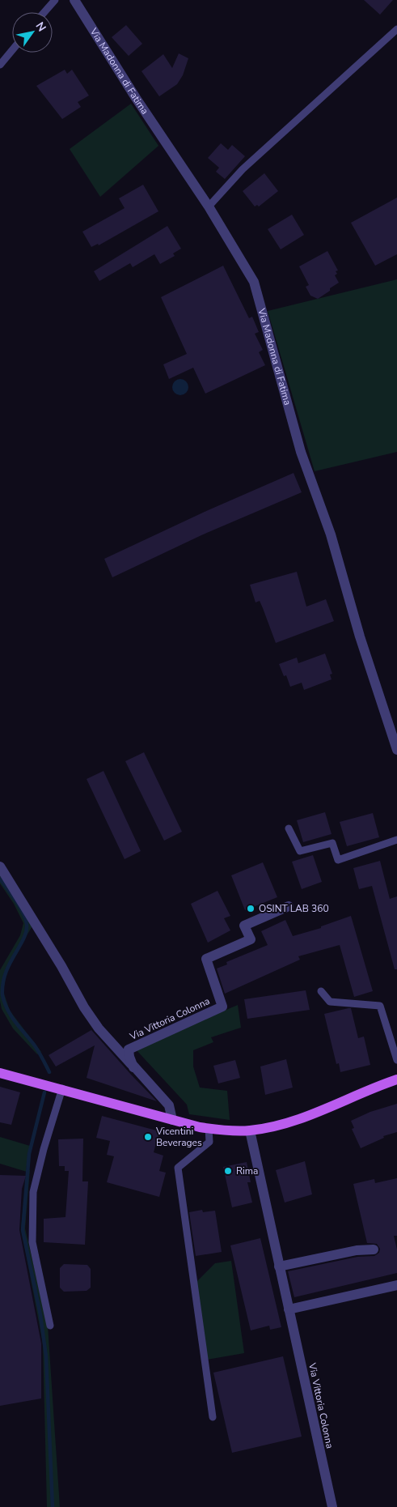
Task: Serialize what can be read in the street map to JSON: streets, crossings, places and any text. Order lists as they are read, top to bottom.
{
  "streets": {
    "street": ["Via Madonna di Fatima", "Via Vittoria Colonna"]
  },
  "places": ["OSINT LAB 360", "Vicentini Beverages", "Rima"],
  "north": "top right"
}
